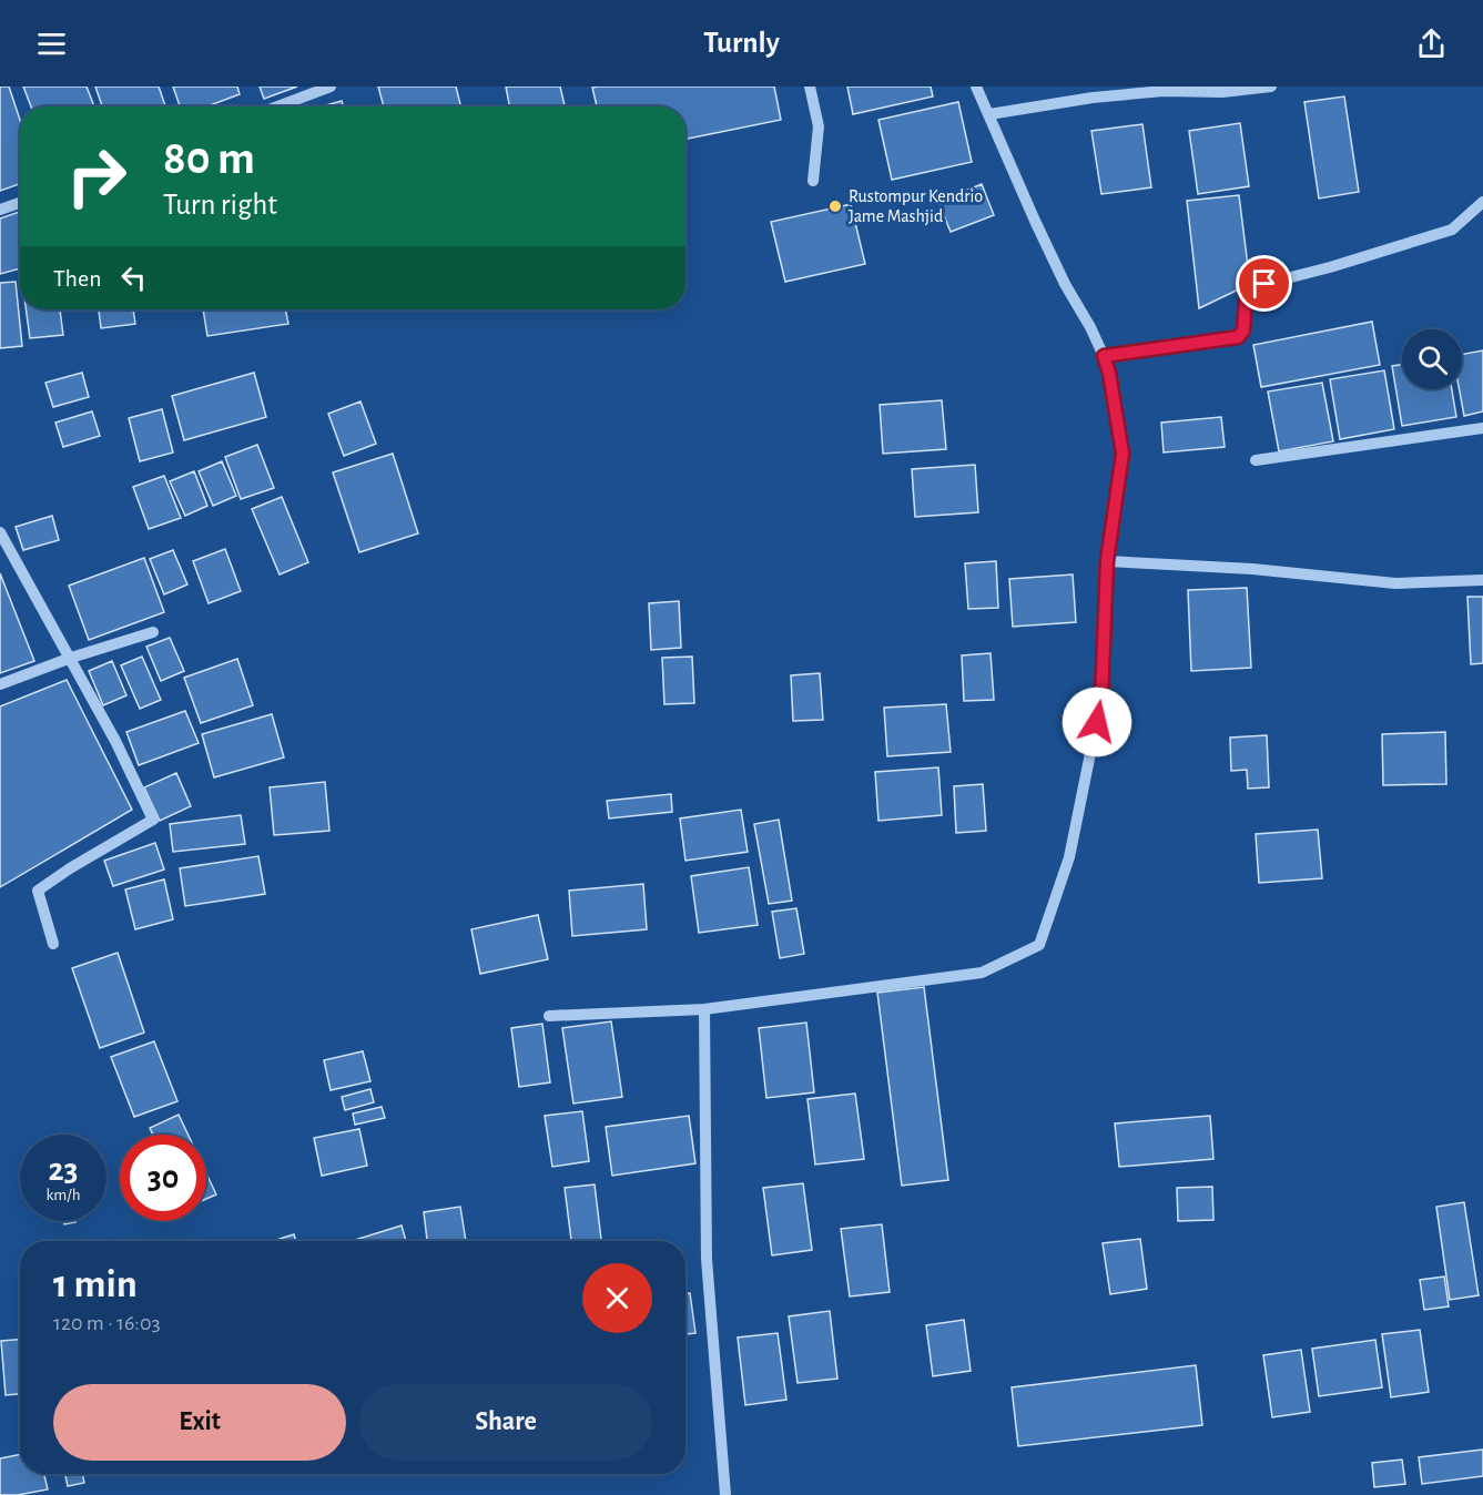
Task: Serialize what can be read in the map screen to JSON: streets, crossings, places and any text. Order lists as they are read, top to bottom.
{
  "places": ["Rustompur Kendrio Jame Mashjid"],
  "page": {
    "header": "Turnly",
    "turn": ["80 m", "Turn right"],
    "then": "Then",
    "speed": "23 km/h",
    "limit": "30",
    "heading": ["1 min", "120 m · 16:03"],
    "buttons": ["Exit", "Share"]
  }
}
